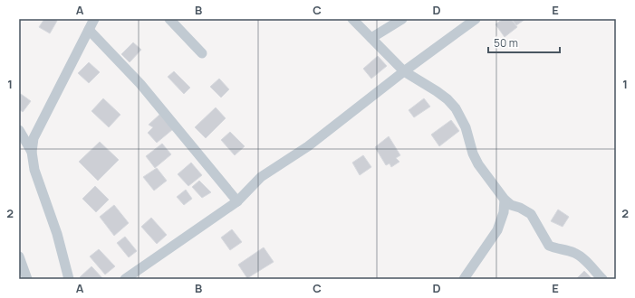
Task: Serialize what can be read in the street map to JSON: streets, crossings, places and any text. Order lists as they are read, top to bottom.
{
  "scale_bar": "50 m",
  "grid": {
    "columns": [
      "A",
      "B",
      "C",
      "D",
      "E"
    ],
    "rows": ["1", "2"]
  }
}
